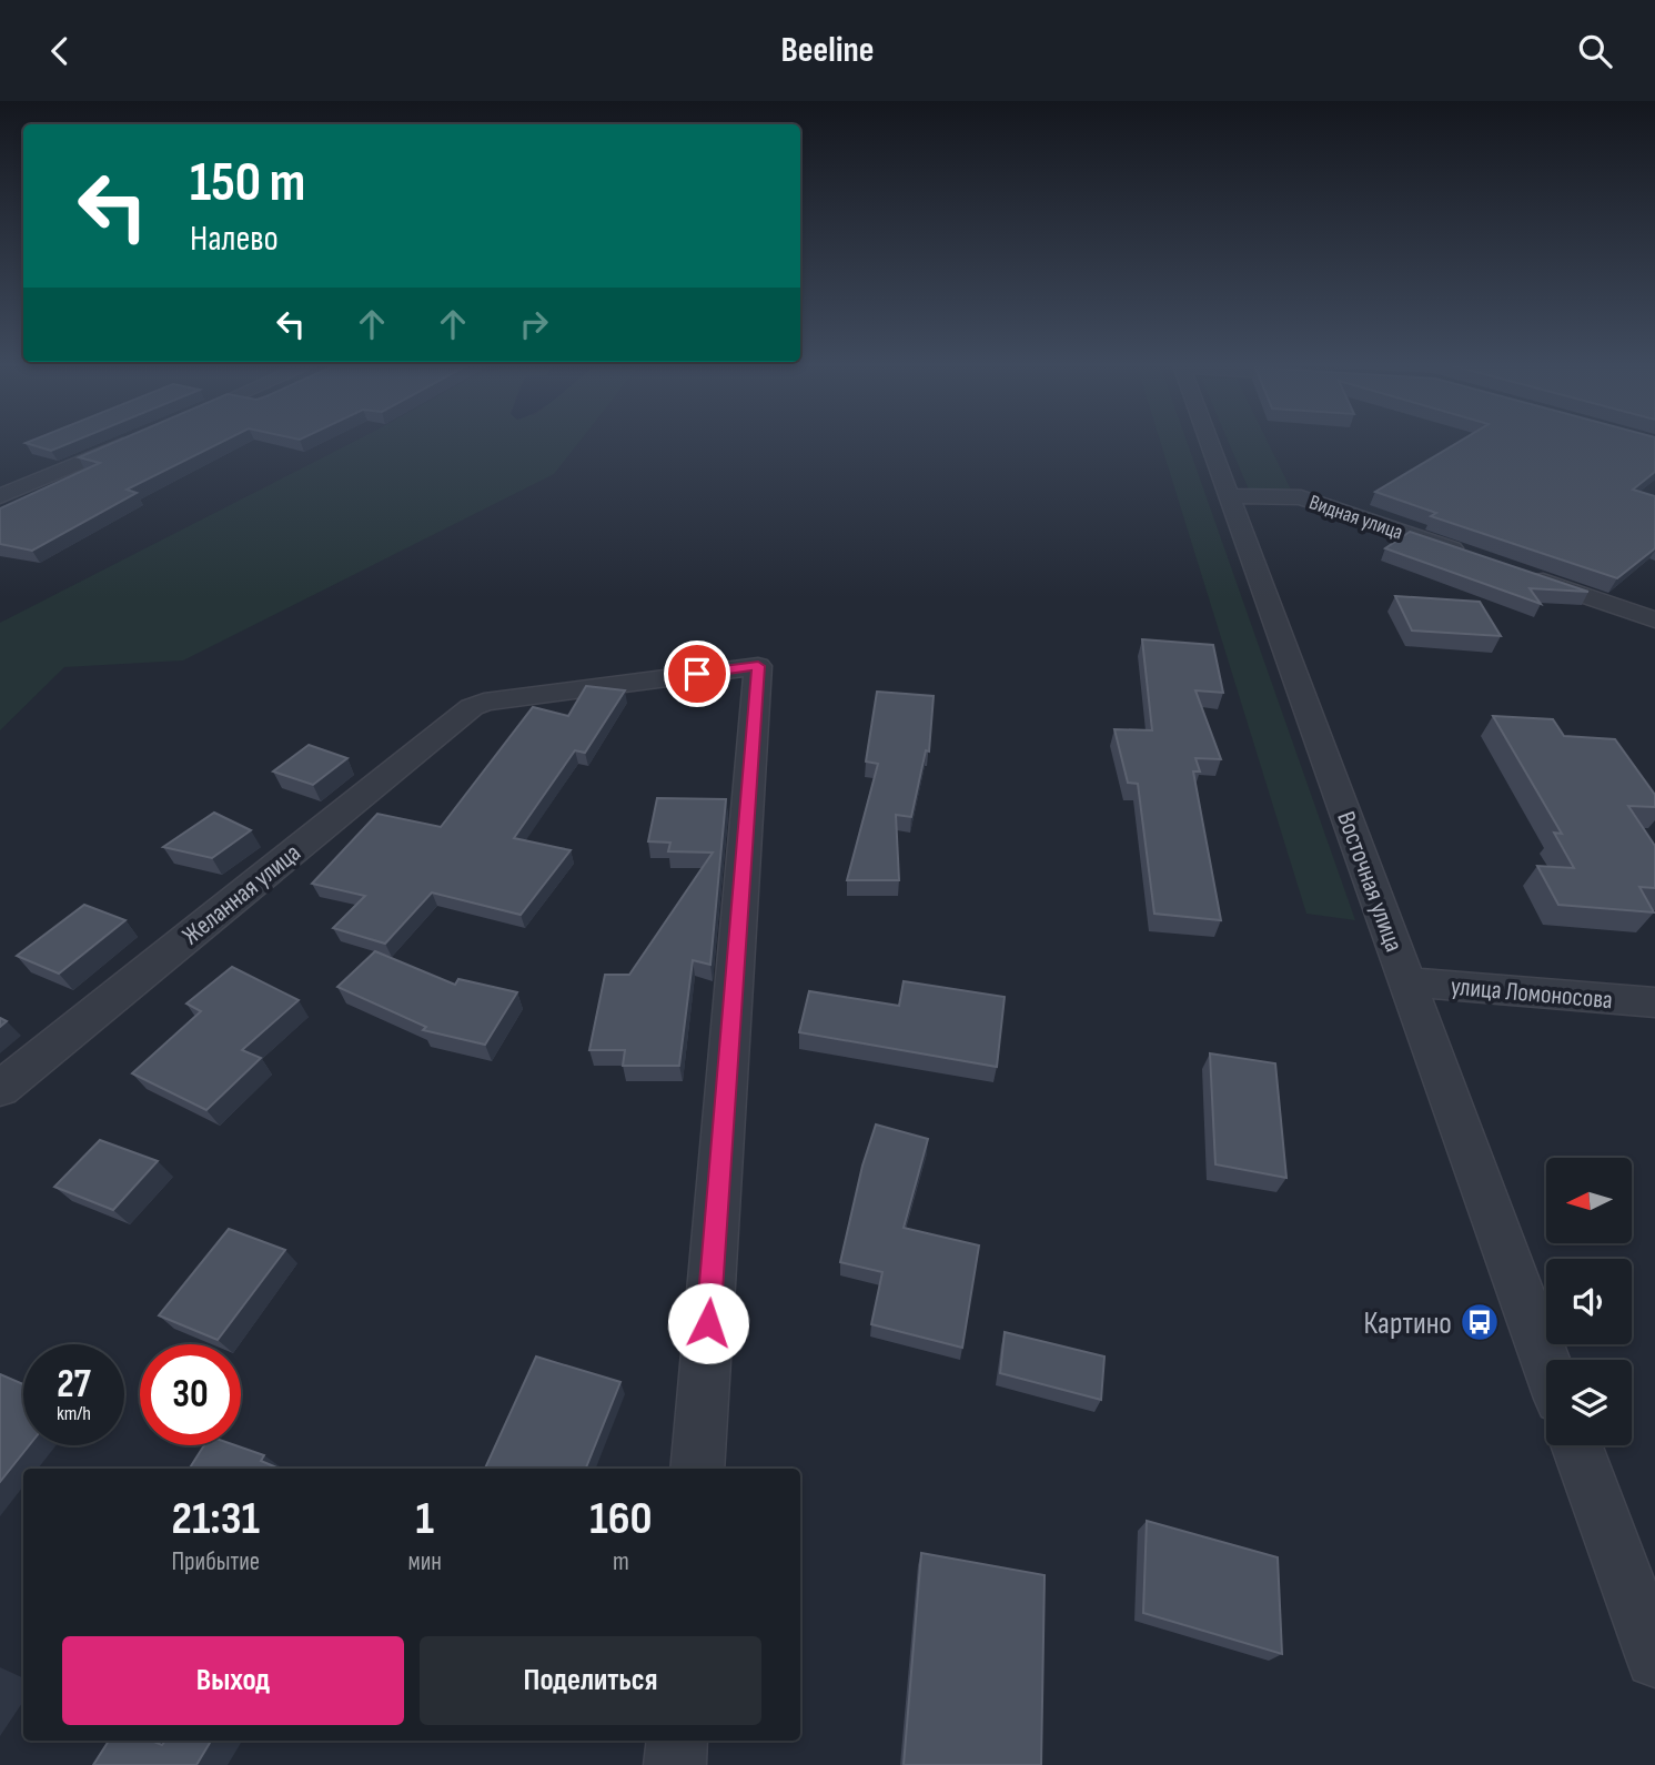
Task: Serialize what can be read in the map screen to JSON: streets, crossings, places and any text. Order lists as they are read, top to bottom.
{
  "streets": {
    "street": [
      "Видная улица",
      "Восточная улица",
      "Желанная улица",
      "улица Ломоносова"
    ]
  },
  "crossings": [
    ["Видная улица", "Восточная улица"],
    ["Восточная улица", "улица Ломоносова"]
  ],
  "places": {
    "bus stop": ["Картино"]
  },
  "north": "left",
  "page": {
    "header": "Beeline",
    "turn": ["150 m", "Налево"],
    "speed": "27 km/h",
    "limit": "30",
    "eta": [
      "21:31",
      "Прибытие",
      "1",
      "мин",
      "160",
      "m"
    ],
    "buttons": ["Выход", "Поделиться"]
  }
}
